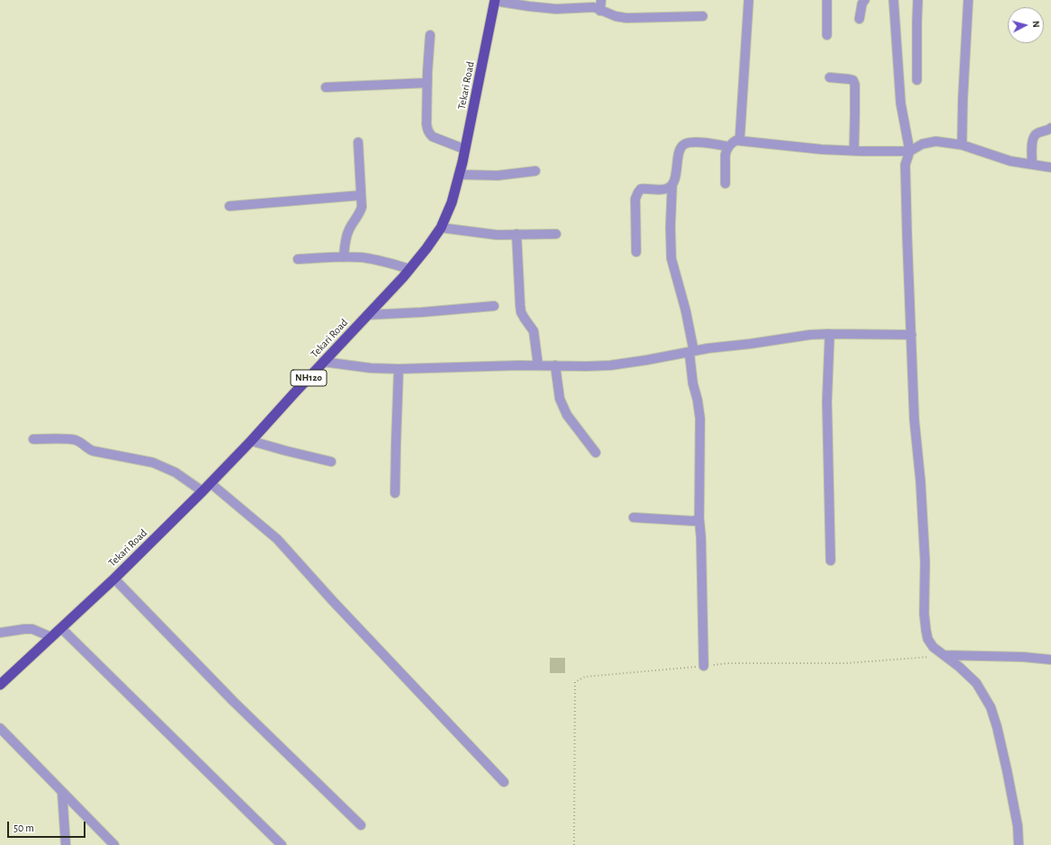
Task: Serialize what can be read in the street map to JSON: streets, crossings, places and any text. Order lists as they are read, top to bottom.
{
  "streets": {
    "highway": ["Tekari Road", "NH120"]
  },
  "scale_bar": "50 m",
  "north": "right"
}
